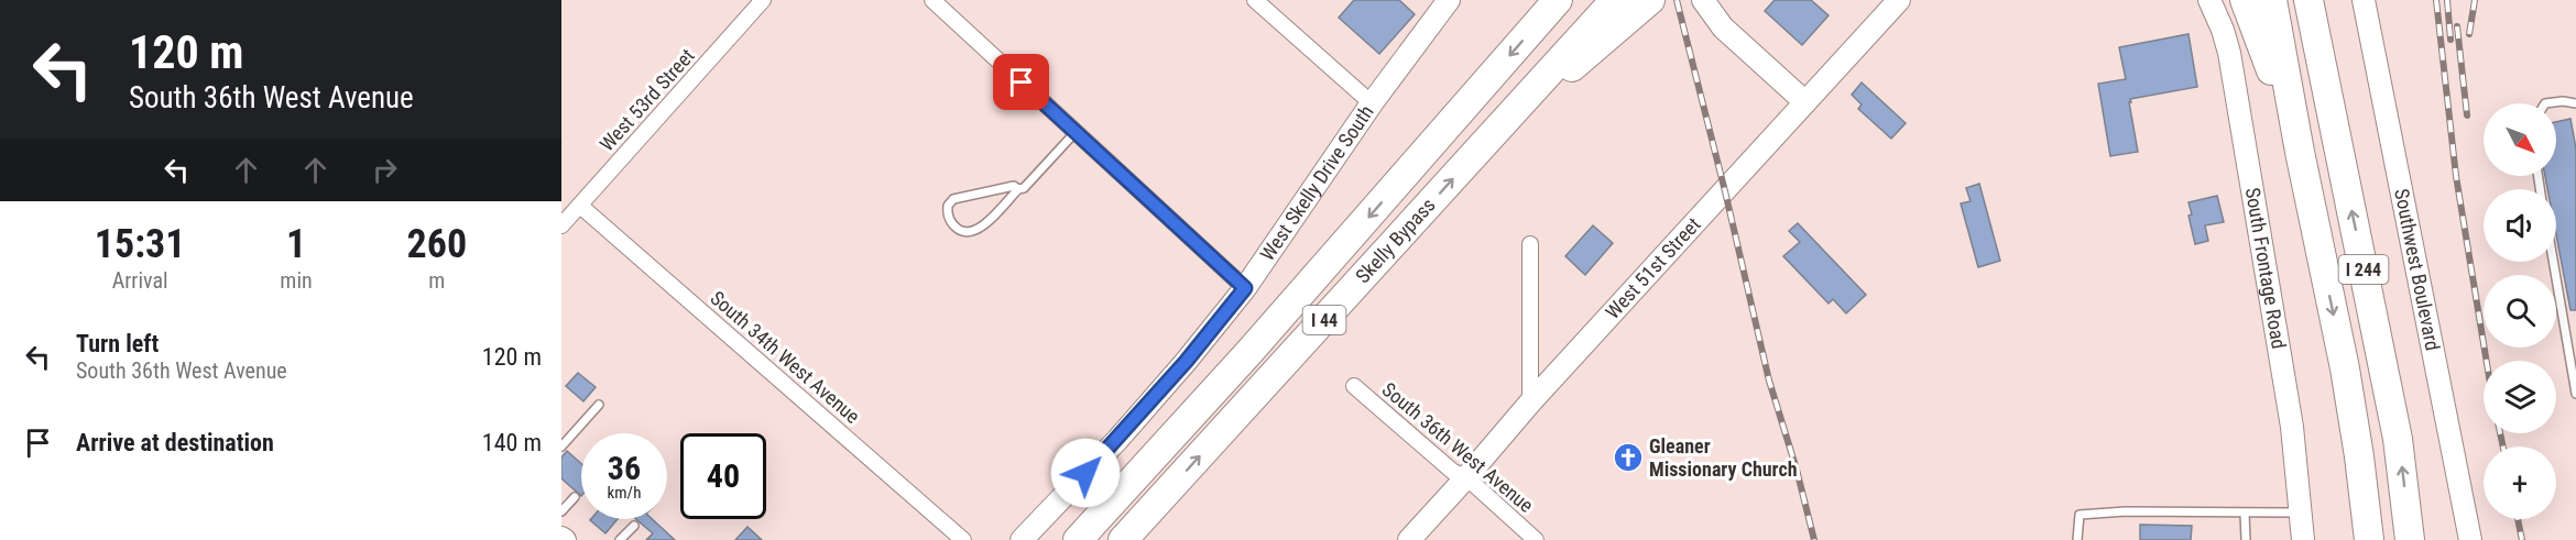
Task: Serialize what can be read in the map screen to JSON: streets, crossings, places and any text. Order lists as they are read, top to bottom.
{
  "streets": {
    "highway": ["Skelly Bypass", "I 244", "I 44"],
    "street": [
      "West 53rd Street",
      "West Skelly Drive South",
      "South Frontage Road",
      "West 51st Street",
      "Southwest Boulevard",
      "South 34th West Avenue",
      "South 36th West Avenue"
    ]
  },
  "crossings": [
    ["West 53rd Street", "South 34th West Avenue"],
    ["West 51st Street", "South 36th West Avenue"]
  ],
  "places": {
    "church": ["Gleaner Missionary Church"]
  },
  "north": "bottom right",
  "page": {
    "turn": ["120 m", "South 36th West Avenue"],
    "map_buttons": "+",
    "eta": [
      "15:31",
      "Arrival",
      "1",
      "min",
      "260",
      "m"
    ],
    "list": [
      {
        "name": "Turn left",
        "note": "South 36th West Avenue",
        "value": "120 m"
      },
      {
        "name": "Arrive at destination",
        "value": "140 m"
      }
    ],
    "speed": "36 km/h",
    "limit": "40"
  }
}
